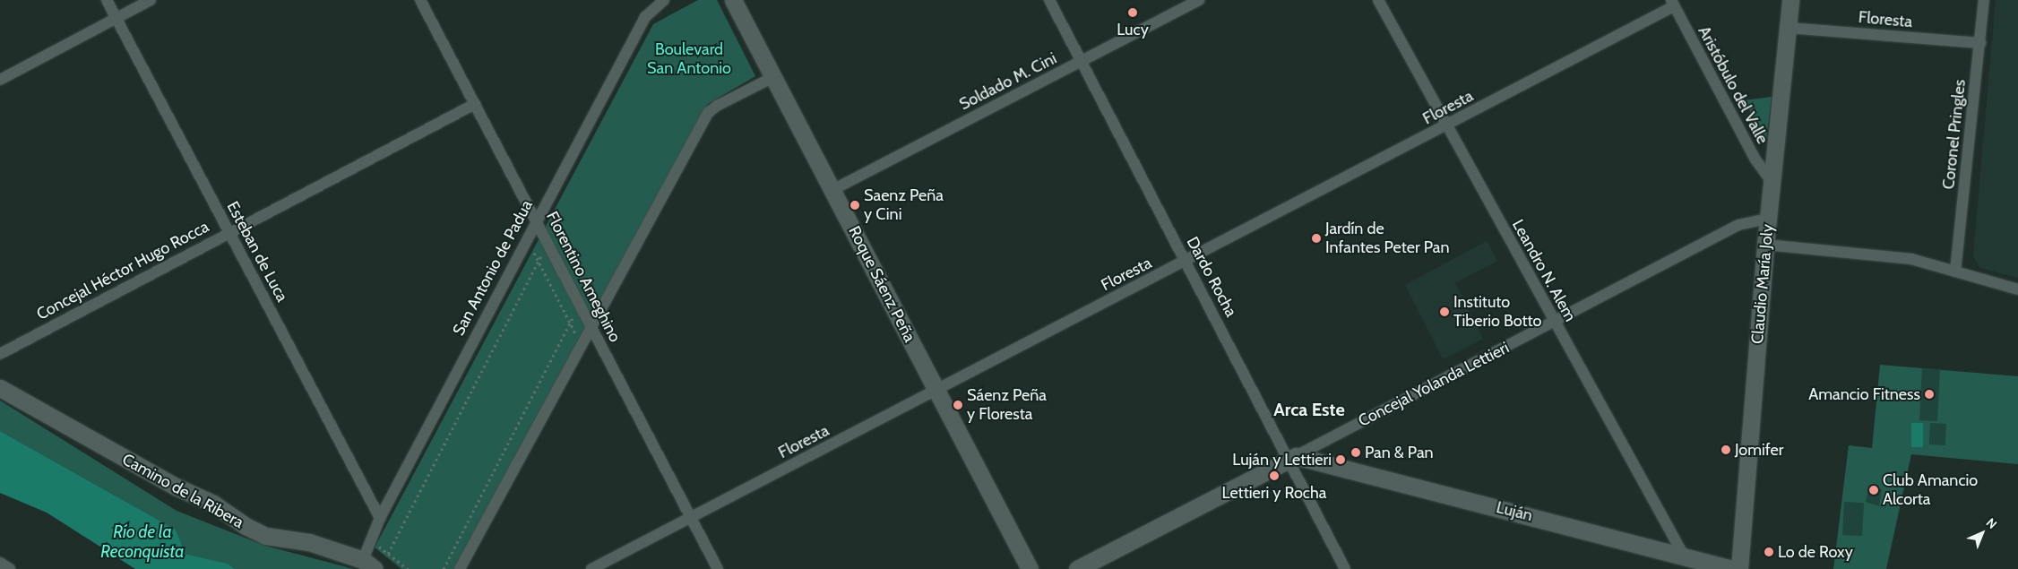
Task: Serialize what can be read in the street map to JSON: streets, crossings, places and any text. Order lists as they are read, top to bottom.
{
  "streets": {
    "street": [
      "Floresta",
      "Soldado M. Cini",
      "Aristóbulo del Valle",
      "Coronel Pringles",
      "Esteban de Luca",
      "San Antonio de Padua",
      "Concejal Héctor Hugo Rocca",
      "Leandro N. Alem",
      "Florentino Ameghino",
      "Dardo Rocha",
      "Roque Sáenz Peña",
      "Claudio María Joly",
      "Concejal Yolanda Lettieri",
      "Camino de la Ribera",
      "Luján"
    ]
  },
  "crossings": [
    ["Floresta", "Aristóbulo del Valle"],
    ["Floresta", "Coronel Pringles"],
    ["Floresta", "Leandro N. Alem"],
    ["Floresta", "Florentino Ameghino"],
    ["Floresta", "Dardo Rocha"],
    ["Floresta", "Roque Sáenz Peña"],
    ["Floresta", "Claudio María Joly"],
    ["Soldado M. Cini", "Dardo Rocha"],
    ["Soldado M. Cini", "Roque Sáenz Peña"],
    ["Aristóbulo del Valle", "Claudio María Joly"],
    ["Esteban de Luca", "San Antonio de Padua"],
    ["Esteban de Luca", "Concejal Héctor Hugo Rocca"],
    ["San Antonio de Padua", "Florentino Ameghino"],
    ["San Antonio de Padua", "Camino de la Ribera"],
    ["Concejal Héctor Hugo Rocca", "Florentino Ameghino"],
    ["Leandro N. Alem", "Concejal Yolanda Lettieri"],
    ["Leandro N. Alem", "Luján"],
    ["Dardo Rocha", "Concejal Yolanda Lettieri"],
    ["Dardo Rocha", "Luján"],
    ["Claudio María Joly", "Concejal Yolanda Lettieri"],
    ["Concejal Yolanda Lettieri", "Luján"]
  ],
  "districts": ["Arca Este"],
  "water": ["Río de la Reconquista"],
  "parks": ["Boulevard San Antonio"],
  "places": [
    "Lucy",
    "Saenz Peña y Cini",
    "Jardín de Infantes Peter Pan",
    "Instituto Tiberio Botto",
    "Amancio Fitness",
    "Sáenz Peña y Floresta",
    "Jomifer",
    "Pan & Pan",
    "Luján y Lettieri",
    "Lettieri y Rocha",
    "Club Amancio Alcorta",
    "Lo de Roxy"
  ],
  "north": "top right"
}
